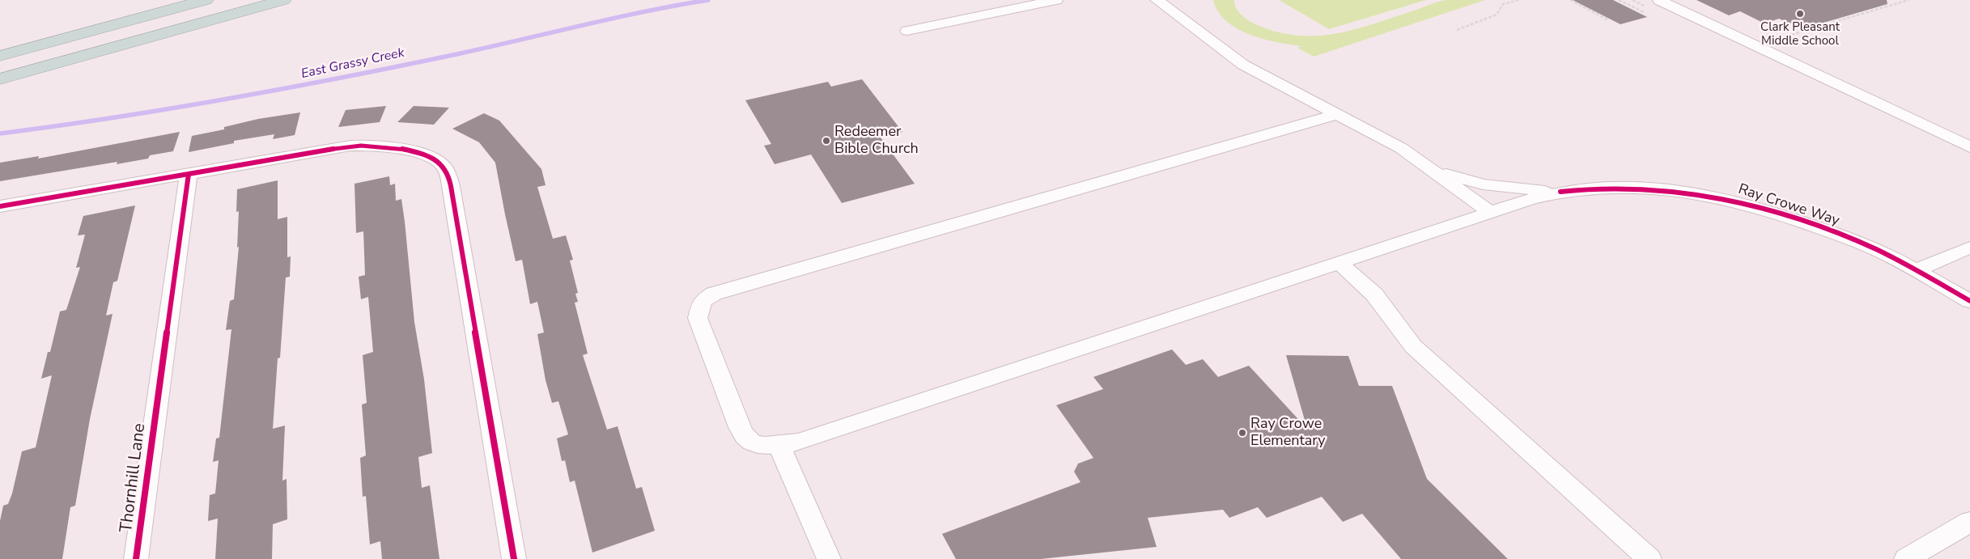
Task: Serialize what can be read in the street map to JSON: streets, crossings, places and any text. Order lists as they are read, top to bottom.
{
  "streets": {
    "street": ["Ray Crowe Way", "Thornhill Lane"]
  },
  "water": ["East Grassy Creek"],
  "places": ["Clark Pleasant Middle School", "Redeemer Bible Church", "Ray Crowe Elementary"]
}
